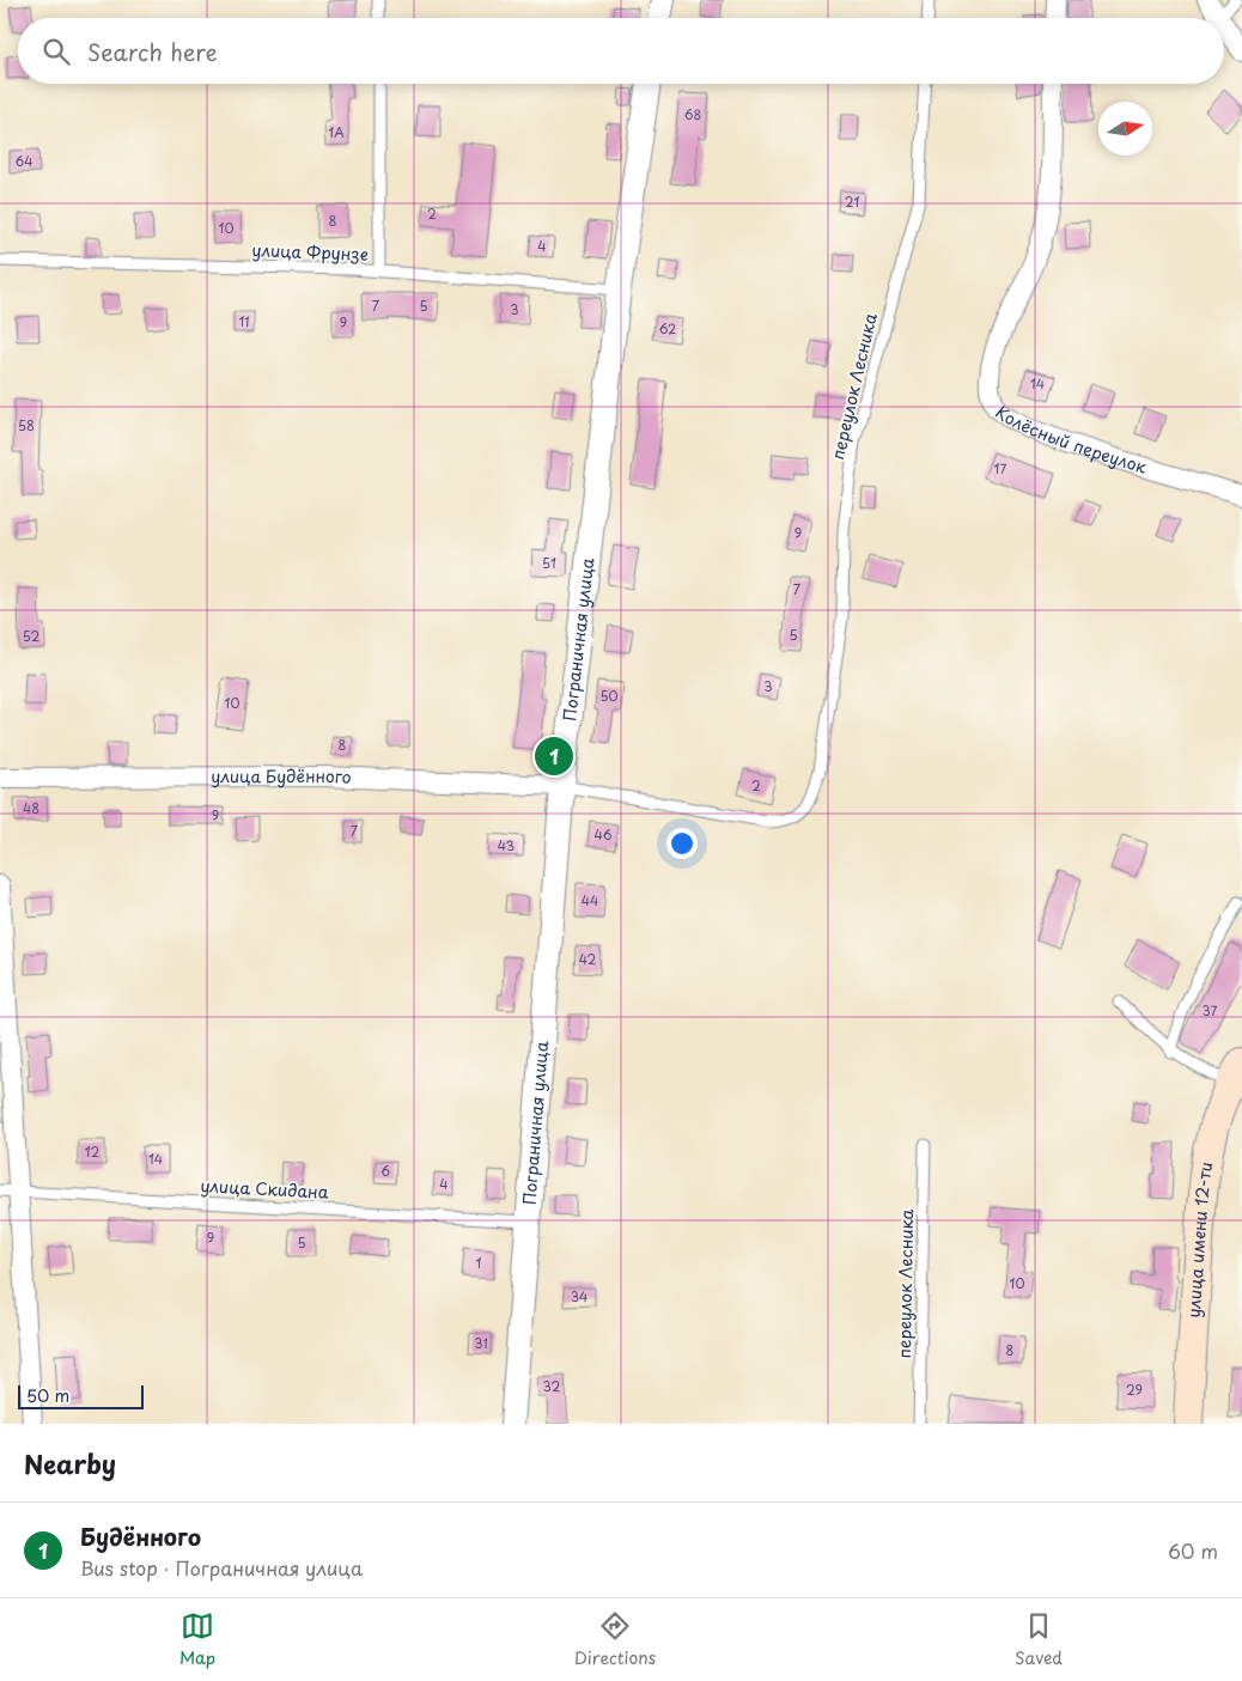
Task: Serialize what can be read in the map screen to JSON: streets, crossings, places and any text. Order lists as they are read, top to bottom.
{
  "streets": {
    "main road": ["улица имени 12-ти"],
    "street": ["Колёсный переулок", "Пограничная улица", "улица Будённого"],
    "lane": ["улица Фрунзе", "переулок Лесника", "улица Скидана"]
  },
  "crossings": [
    ["улица Фрунзе", "Пограничная улица"],
    ["переулок Лесника", "Пограничная улица"],
    ["переулок Лесника", "улица Будённого"],
    ["Пограничная улица", "улица Будённого"],
    ["Пограничная улица", "улица Скидана"]
  ],
  "house_numbers": [
    "68",
    "1А",
    "64",
    "21",
    "2",
    "8",
    "10",
    "4",
    "7",
    "5",
    "3",
    "11",
    "9",
    "62",
    "14",
    "58",
    "17",
    "9",
    "51",
    "7",
    "5",
    "52",
    "3",
    "50",
    "10",
    "8",
    "2",
    "48",
    "9",
    "7",
    "46",
    "43",
    "44",
    "42",
    "37",
    "12",
    "14",
    "6",
    "4",
    "9",
    "5",
    "1",
    "10",
    "34",
    "31",
    "8",
    "32",
    "29"
  ],
  "scale_bar": "50 m",
  "north": "right",
  "page": {
    "search": "Search here",
    "pins": "1",
    "scale": "50 m",
    "heading": "Nearby",
    "list": [
      {
        "mark": "1",
        "name": "Будённого",
        "note": "Bus stop · Пограничная улица",
        "value": "60 m"
      }
    ],
    "nav": ["Map", "Directions", "Saved"]
  }
}
